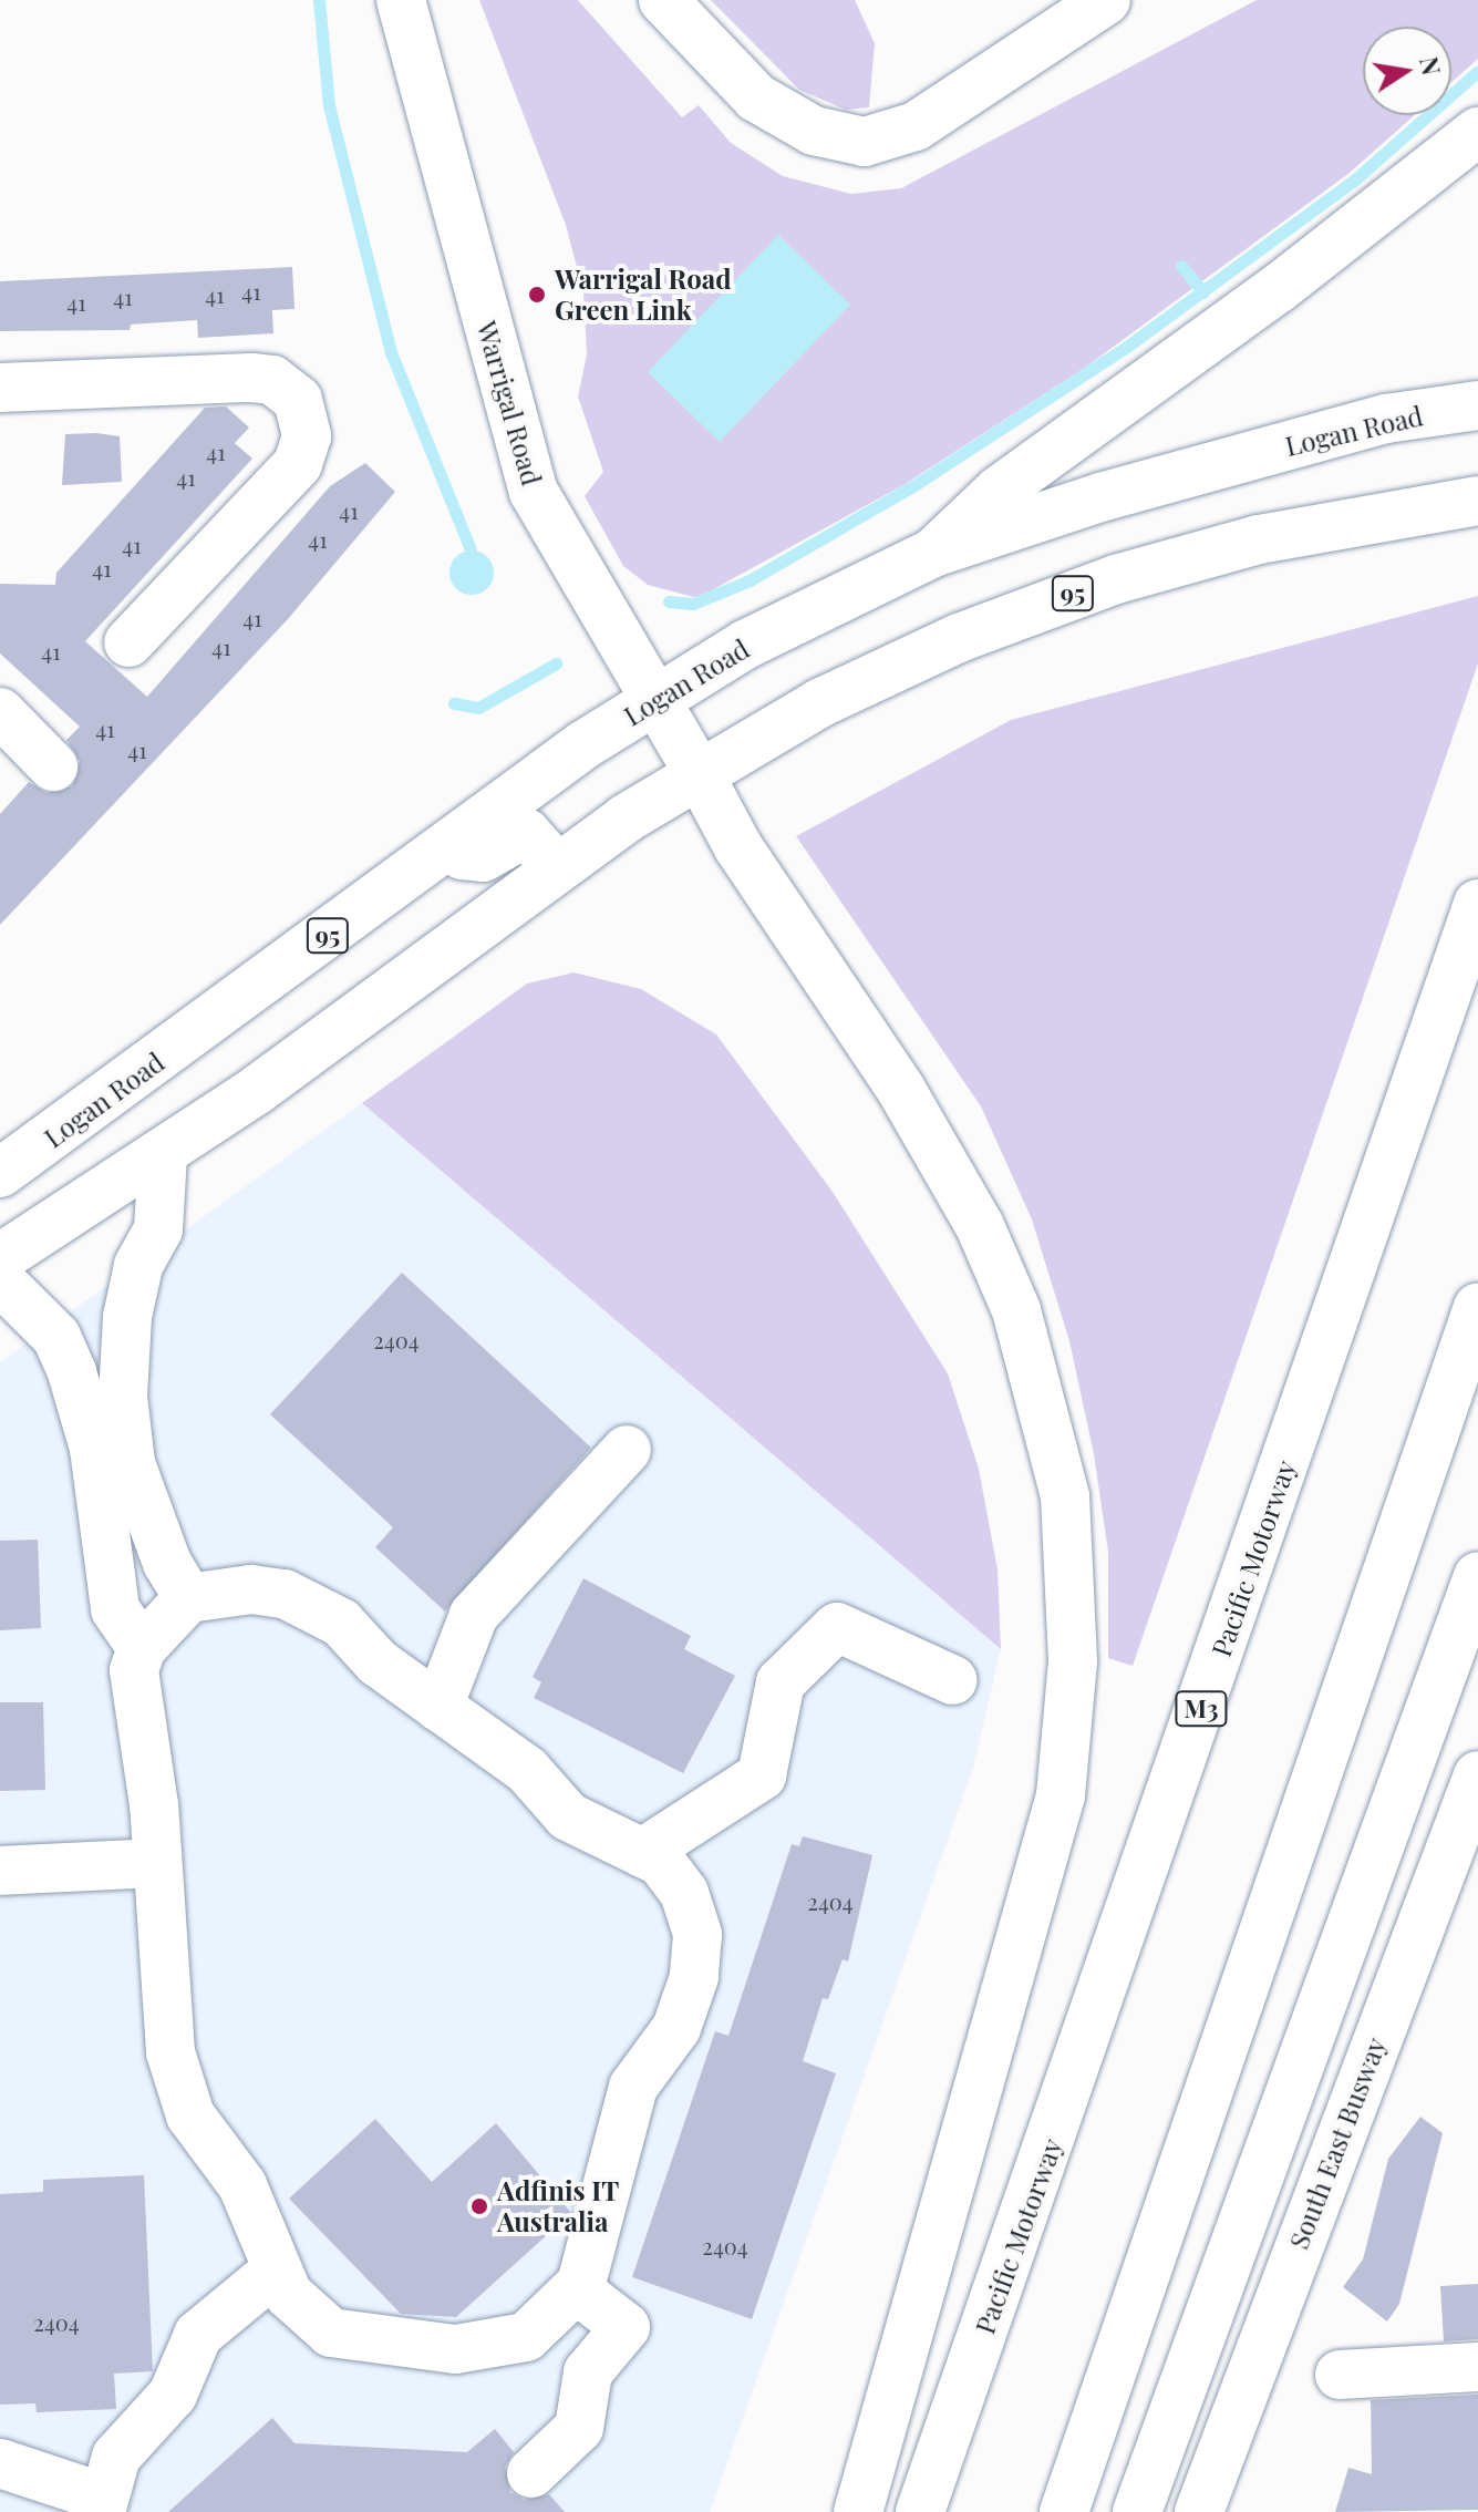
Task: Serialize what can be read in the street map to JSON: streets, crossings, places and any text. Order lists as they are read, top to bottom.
{
  "streets": {
    "main road": [
      "Warrigal Road",
      "Logan Road",
      "95",
      "Pacific Motorway",
      "M3",
      "South East Busway"
    ]
  },
  "crossings": [
    ["Warrigal Road", "Logan Road"],
    ["Warrigal Road", "95"]
  ],
  "places": ["Warrigal Road Green Link", "Adfinis IT Australia"],
  "house_numbers": [
    "41",
    "41",
    "41",
    "41",
    "41",
    "41",
    "41",
    "41",
    "41",
    "41",
    "41",
    "41",
    "41",
    "41",
    "41",
    "2404",
    "2404",
    "2404",
    "2404"
  ],
  "north": "right"
}
